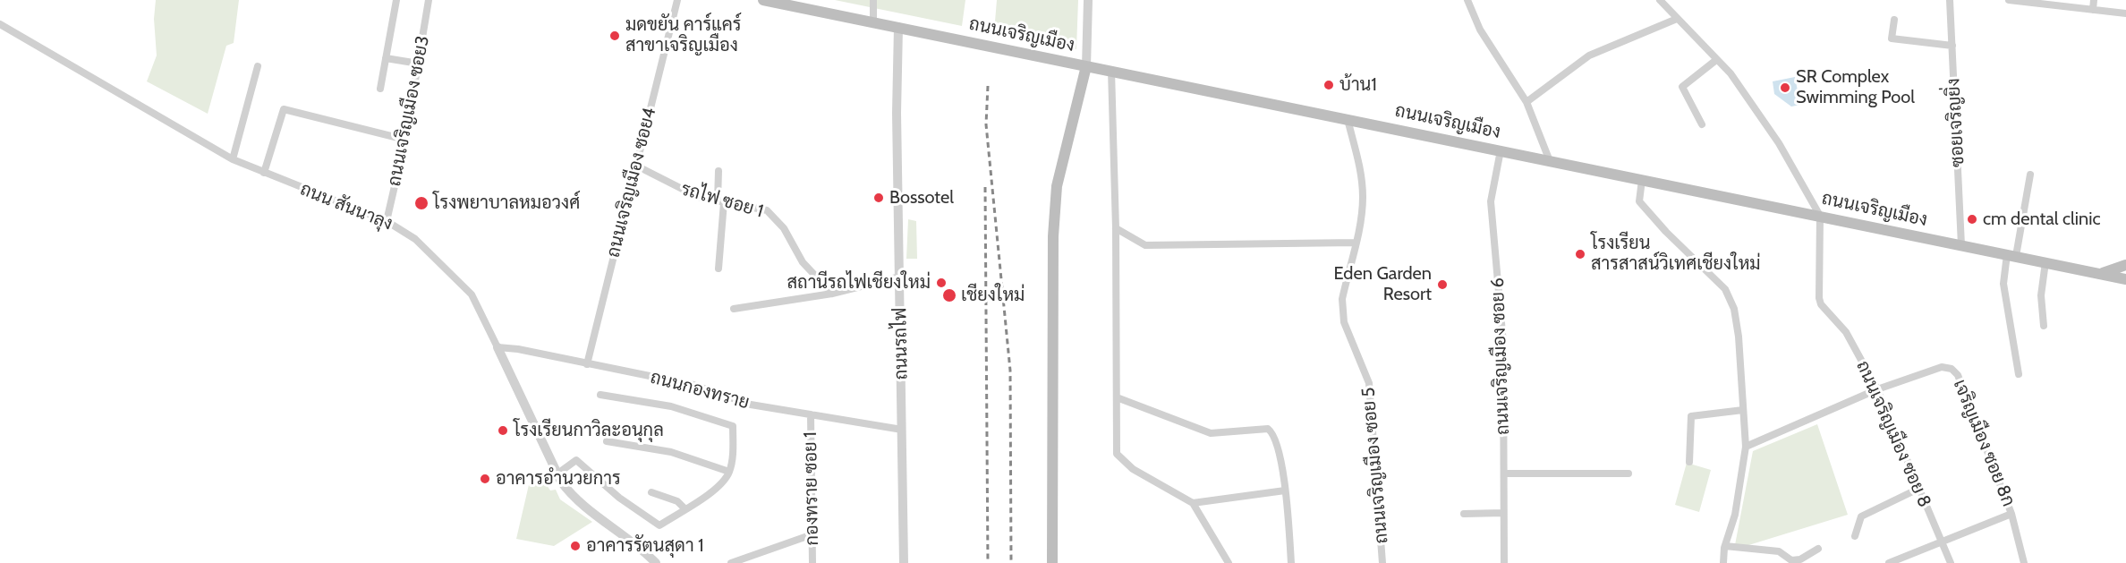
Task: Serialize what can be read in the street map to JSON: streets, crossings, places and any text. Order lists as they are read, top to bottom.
{
  "streets": {
    "main road": ["ถนนเจริญเมือง"],
    "street": [
      "ถนนเจริญเมือง ซอย3",
      "ซอยเจริญยิ่ง",
      "ถนนเจริญเมือง ซอย4",
      "รถไฟ ซอย 1",
      "ถนน สันนาลุง",
      "ถนนรถไฟ",
      "ถนนเจริญเมือง ซอย 6",
      "ถนนกองทราย",
      "ถนนเจริญเมือง ซอย 8",
      "เจริญเมือง ซอย 8ก",
      "ถนนเจริญเมือง ซอย 5",
      "กองทราย ซอย 1"
    ]
  },
  "crossings": [
    ["ถนนเจริญเมือง", "ซอยเจริญยิ่ง"],
    ["ถนนเจริญเมือง", "ถนนรถไฟ"],
    ["ถนนเจริญเมือง", "ถนนเจริญเมือง ซอย 6"],
    ["ถนนเจริญเมือง", "ถนนเจริญเมือง ซอย 8"],
    ["ถนนเจริญเมือง", "ถนนเจริญเมือง ซอย 5"],
    ["ถนนเจริญเมือง ซอย3", "ถนน สันนาลุง"],
    ["ถนนเจริญเมือง ซอย4", "รถไฟ ซอย 1"],
    ["ถนนเจริญเมือง ซอย4", "ถนนกองทราย"],
    ["ถนน สันนาลุง", "ถนนกองทราย"],
    ["ถนนรถไฟ", "ถนนกองทราย"],
    ["ถนนกองทราย", "กองทราย ซอย 1"],
    ["ถนนเจริญเมือง ซอย 8", "เจริญเมือง ซอย 8ก"]
  ],
  "places": [
    "มดขยัน คาร์แคร์ สาขาเจริญเมือง",
    "บ้าน1",
    "SR Complex Swimming Pool",
    "Bossotel",
    "โรงพยาบาลหมอวงศ์",
    "cm dental clinic",
    "โรงเรียน สารสาสน์วิเทศเชียงใหม่",
    "สถานีรถไฟเชียงใหม่",
    "Eden Garden Resort",
    "เชียงใหม่",
    "โรงเรียนกาวิละอนุกุล",
    "อาคารอำนวยการ",
    "อาคารรัตนสุดา 1"
  ]
}
